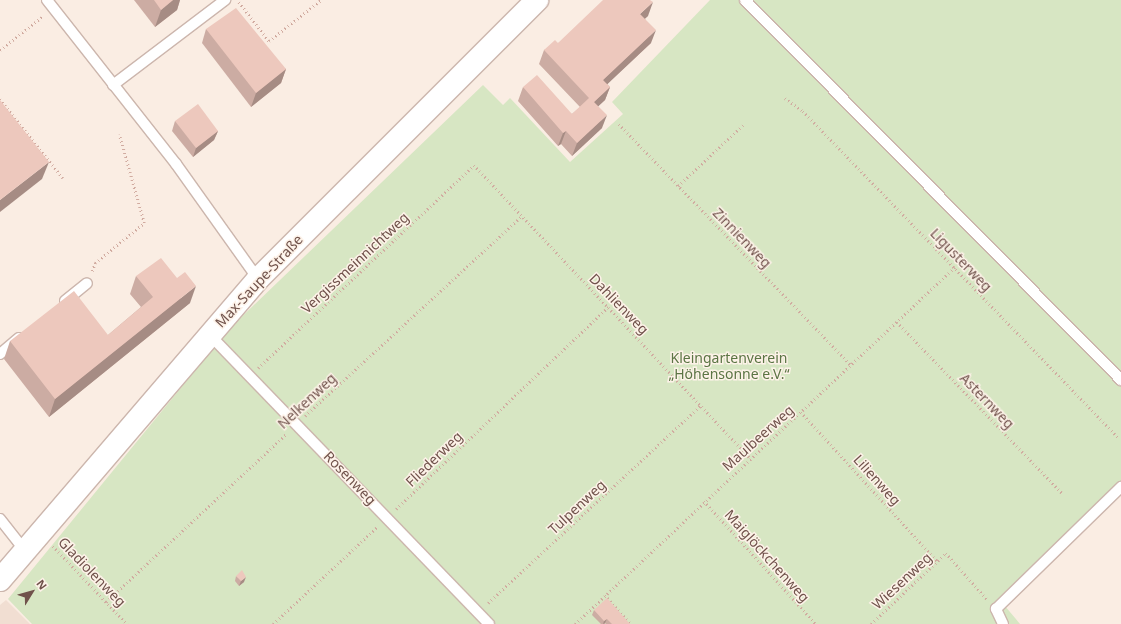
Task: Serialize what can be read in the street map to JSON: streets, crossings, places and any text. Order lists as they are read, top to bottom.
{
  "streets": {
    "street": ["Max-Saupe-Straße"],
    "lane": ["Rosenweg"],
    "path": [
      "Zinnienweg",
      "Ligusterweg",
      "Vergissmeinnichtweg",
      "Dahlienweg",
      "Nelkenweg",
      "Asternweg",
      "Maulbeerweg",
      "Fliederweg",
      "Lilienweg",
      "Tulpenweg",
      "Maiglöckchenweg",
      "Gladiolenweg",
      "Wiesenweg"
    ]
  },
  "crossings": [
    ["Zinnienweg", "Maulbeerweg"],
    ["Ligusterweg", "Maulbeerweg"],
    ["Vergissmeinnichtweg", "Dahlienweg"],
    ["Vergissmeinnichtweg", "Rosenweg"],
    ["Max-Saupe-Straße", "Rosenweg"],
    ["Max-Saupe-Straße", "Gladiolenweg"],
    ["Dahlienweg", "Nelkenweg"],
    ["Dahlienweg", "Maulbeerweg"],
    ["Dahlienweg", "Fliederweg"],
    ["Dahlienweg", "Tulpenweg"],
    ["Nelkenweg", "Rosenweg"],
    ["Nelkenweg", "Gladiolenweg"],
    ["Asternweg", "Maulbeerweg"],
    ["Maulbeerweg", "Lilienweg"],
    ["Maulbeerweg", "Maiglöckchenweg"],
    ["Fliederweg", "Rosenweg"],
    ["Rosenweg", "Tulpenweg"],
    ["Lilienweg", "Wiesenweg"]
  ],
  "parks": ["Kleingartenverein „Höhensonne e.V.“"],
  "north": "top right"
}
